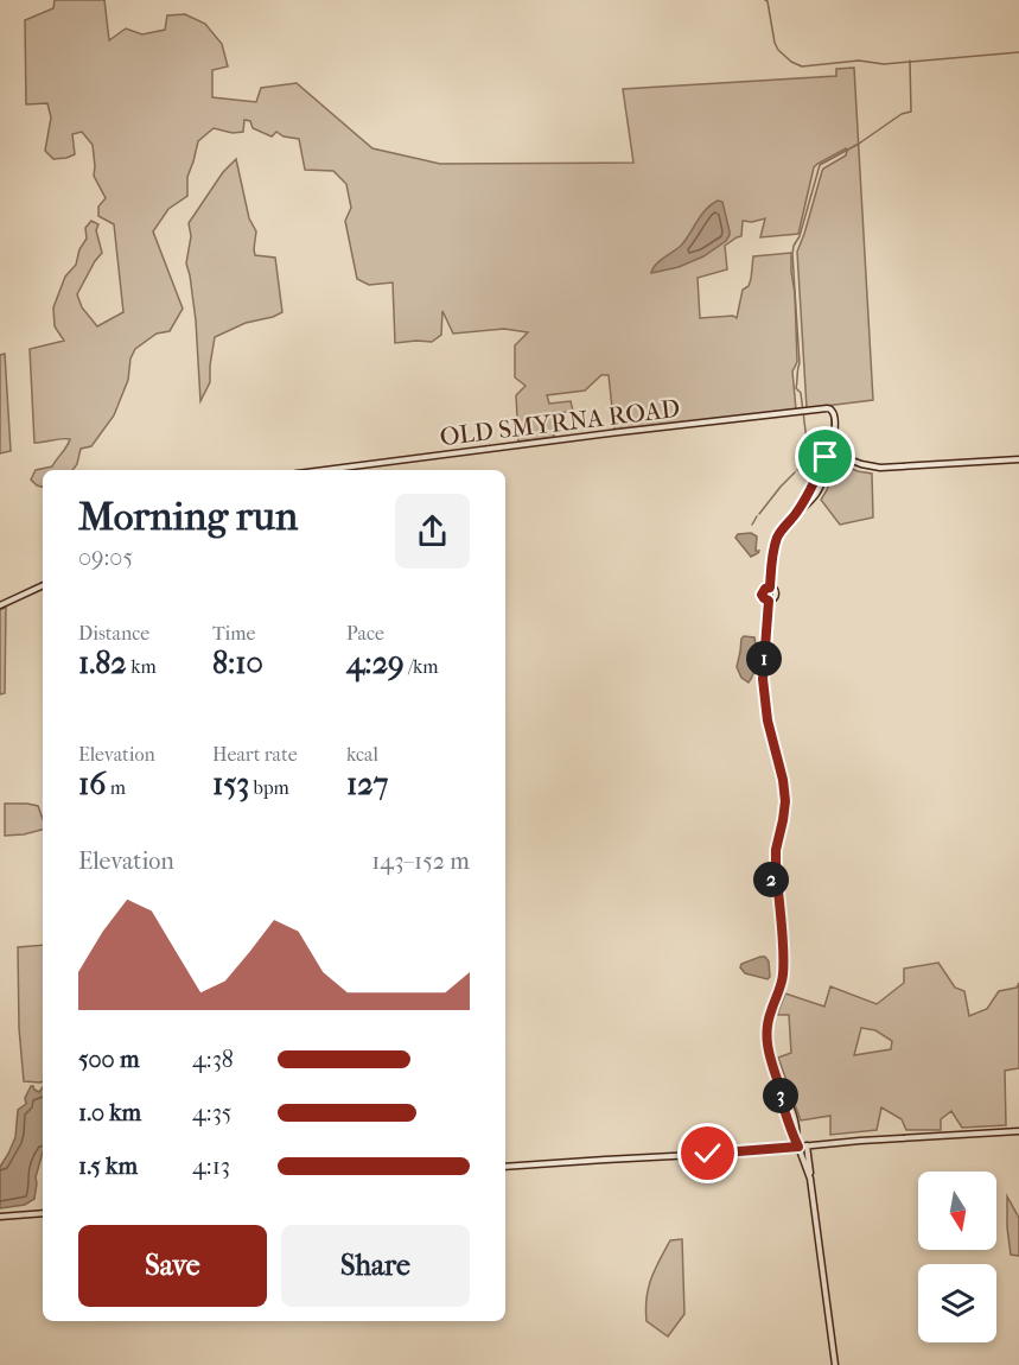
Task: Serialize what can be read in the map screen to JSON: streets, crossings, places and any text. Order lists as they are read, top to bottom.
{
  "streets": {
    "street": ["OLD SMYRNA ROAD"]
  },
  "north": "bottom",
  "page": {
    "heading": ["Morning run", "09:05"],
    "stats": [
      ["Distance", "1.82 km"],
      ["Time", "8:10"],
      ["Pace", "4:29 /km"],
      ["Elevation", "16 m"],
      ["Heart rate", "153 bpm"],
      ["kcal", "127"]
    ],
    "pins": ["1", "2", "3"],
    "chart": ["Elevation", "143–152 m"],
    "list": [
      {
        "name": "500 m",
        "note": "4:38"
      },
      {
        "name": "1.0 km",
        "note": "4:35"
      },
      {
        "name": "1.5 km",
        "note": "4:13"
      }
    ],
    "buttons": ["Save", "Share"]
  }
}
